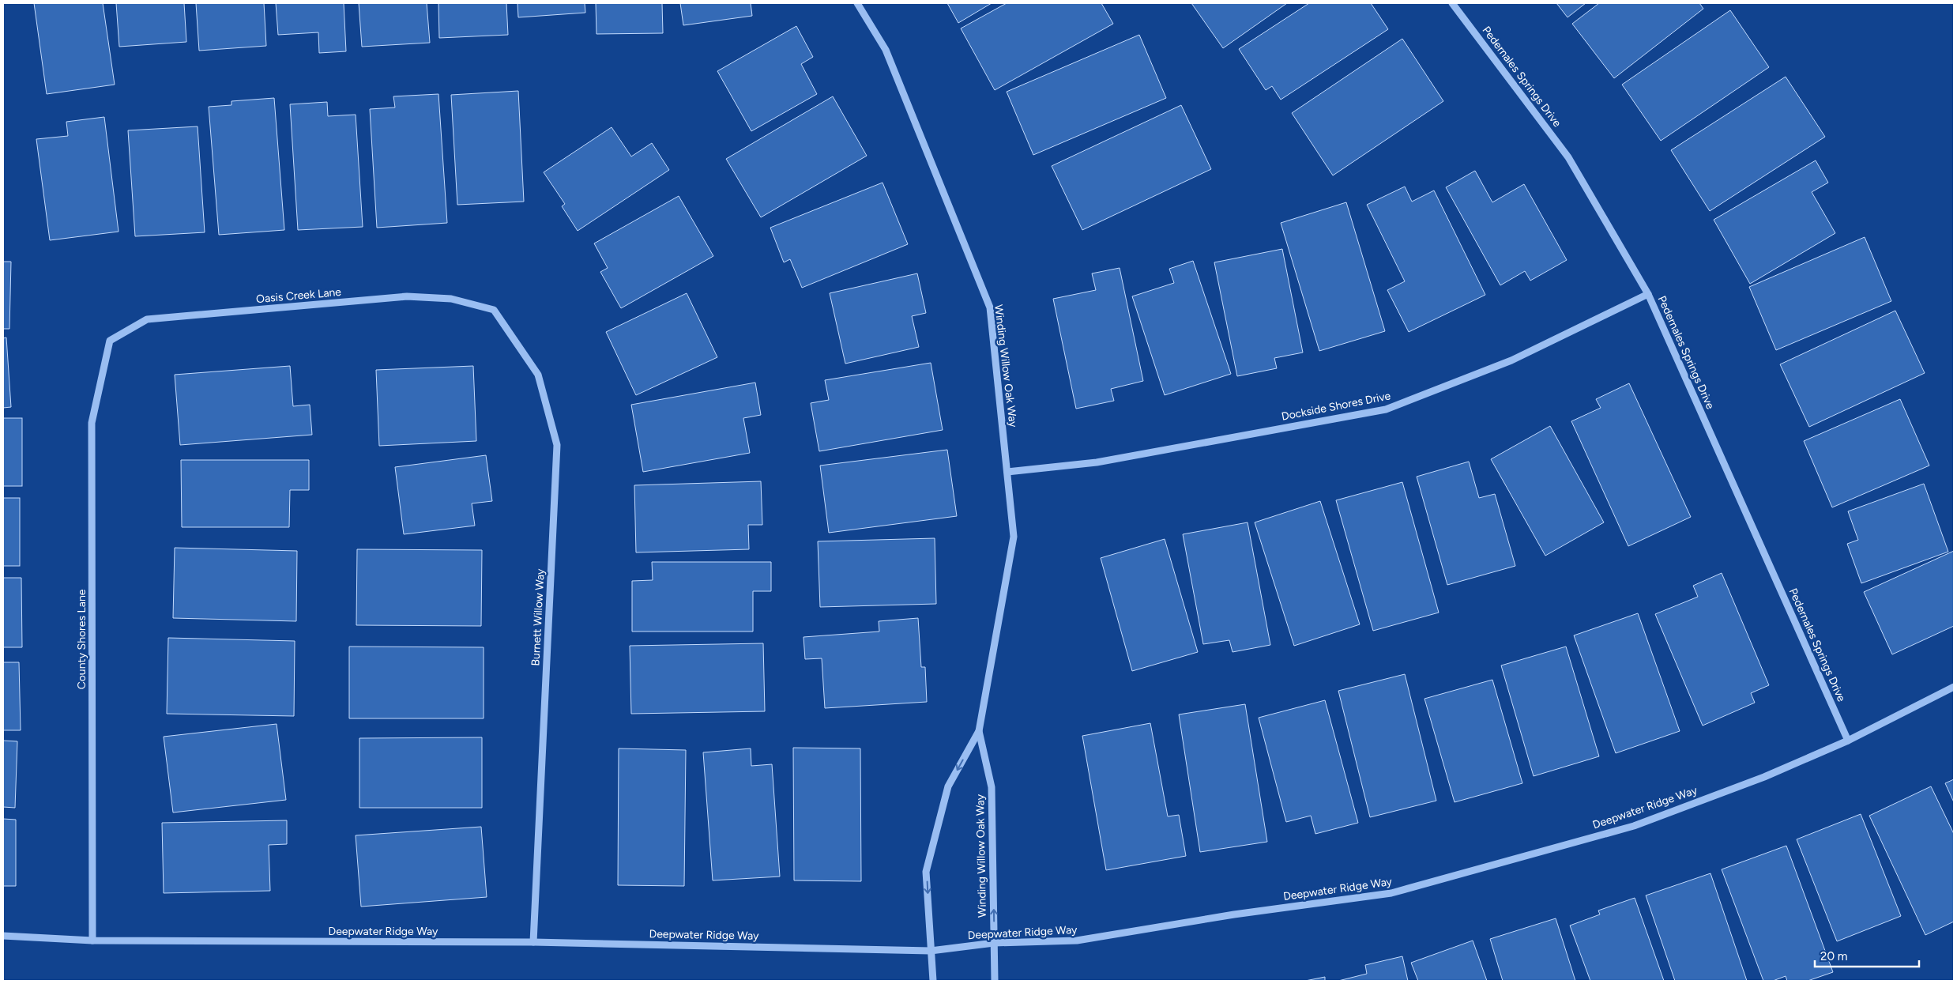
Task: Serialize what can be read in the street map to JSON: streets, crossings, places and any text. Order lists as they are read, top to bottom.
{
  "streets": {
    "street": [
      "Pedernales Springs Drive",
      "Oasis Creek Lane",
      "Winding Willow Oak Way",
      "Dockside Shores Drive",
      "Burnett Willow Way",
      "County Shores Lane",
      "Deepwater Ridge Way"
    ]
  },
  "crossings": [
    ["Pedernales Springs Drive", "Dockside Shores Drive"],
    ["Pedernales Springs Drive", "Deepwater Ridge Way"],
    ["Oasis Creek Lane", "Burnett Willow Way"],
    ["Oasis Creek Lane", "County Shores Lane"],
    ["Winding Willow Oak Way", "Dockside Shores Drive"],
    ["Winding Willow Oak Way", "Deepwater Ridge Way"],
    ["Burnett Willow Way", "Deepwater Ridge Way"],
    ["County Shores Lane", "Deepwater Ridge Way"]
  ],
  "scale_bar": "20 m"
}
